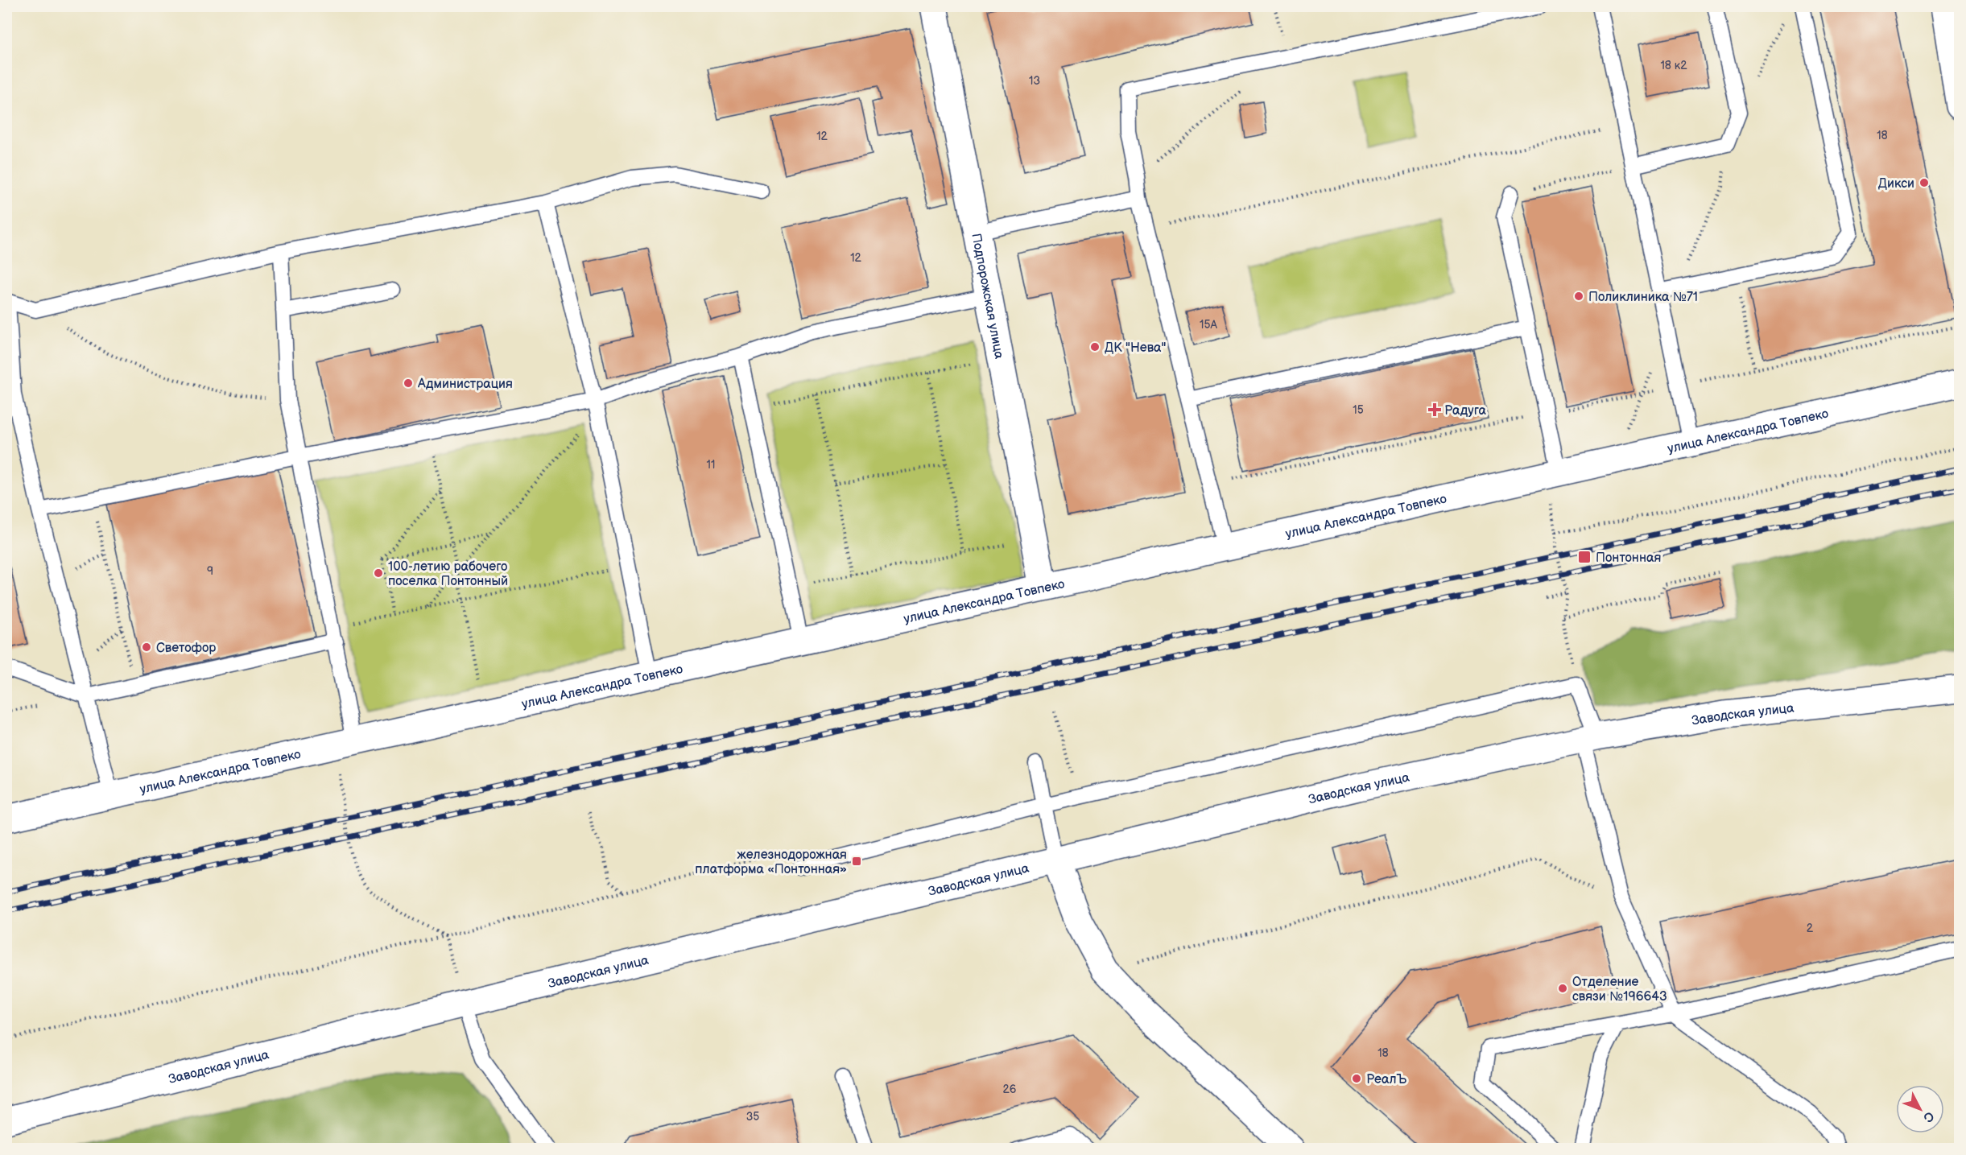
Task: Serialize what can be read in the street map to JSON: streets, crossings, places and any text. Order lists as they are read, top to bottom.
{
  "streets": {
    "street": ["Подпорожская улица", "улица Александра Товпеко", "Заводская улица"]
  },
  "crossings": [
    ["Подпорожская улица", "улица Александра Товпеко"]
  ],
  "places": {
    "other": [
      "Дикси",
      "Поликлиника №71",
      "ДК \"Нева\"",
      "Администрация",
      "100-летию рабочего поселка Понтонный",
      "Светофор",
      "Отделение связи №196643",
      "РеалЪ"
    ],
    "health": ["Радуга"],
    "transit": ["Понтонная", "железнодорожная платформа «Понтонная»"]
  },
  "house_numbers": [
    "18 к2",
    "13",
    "18",
    "12",
    "12",
    "15А",
    "15",
    "11",
    "9",
    "2",
    "18",
    "26",
    "35"
  ],
  "north": "bottom right"
}
